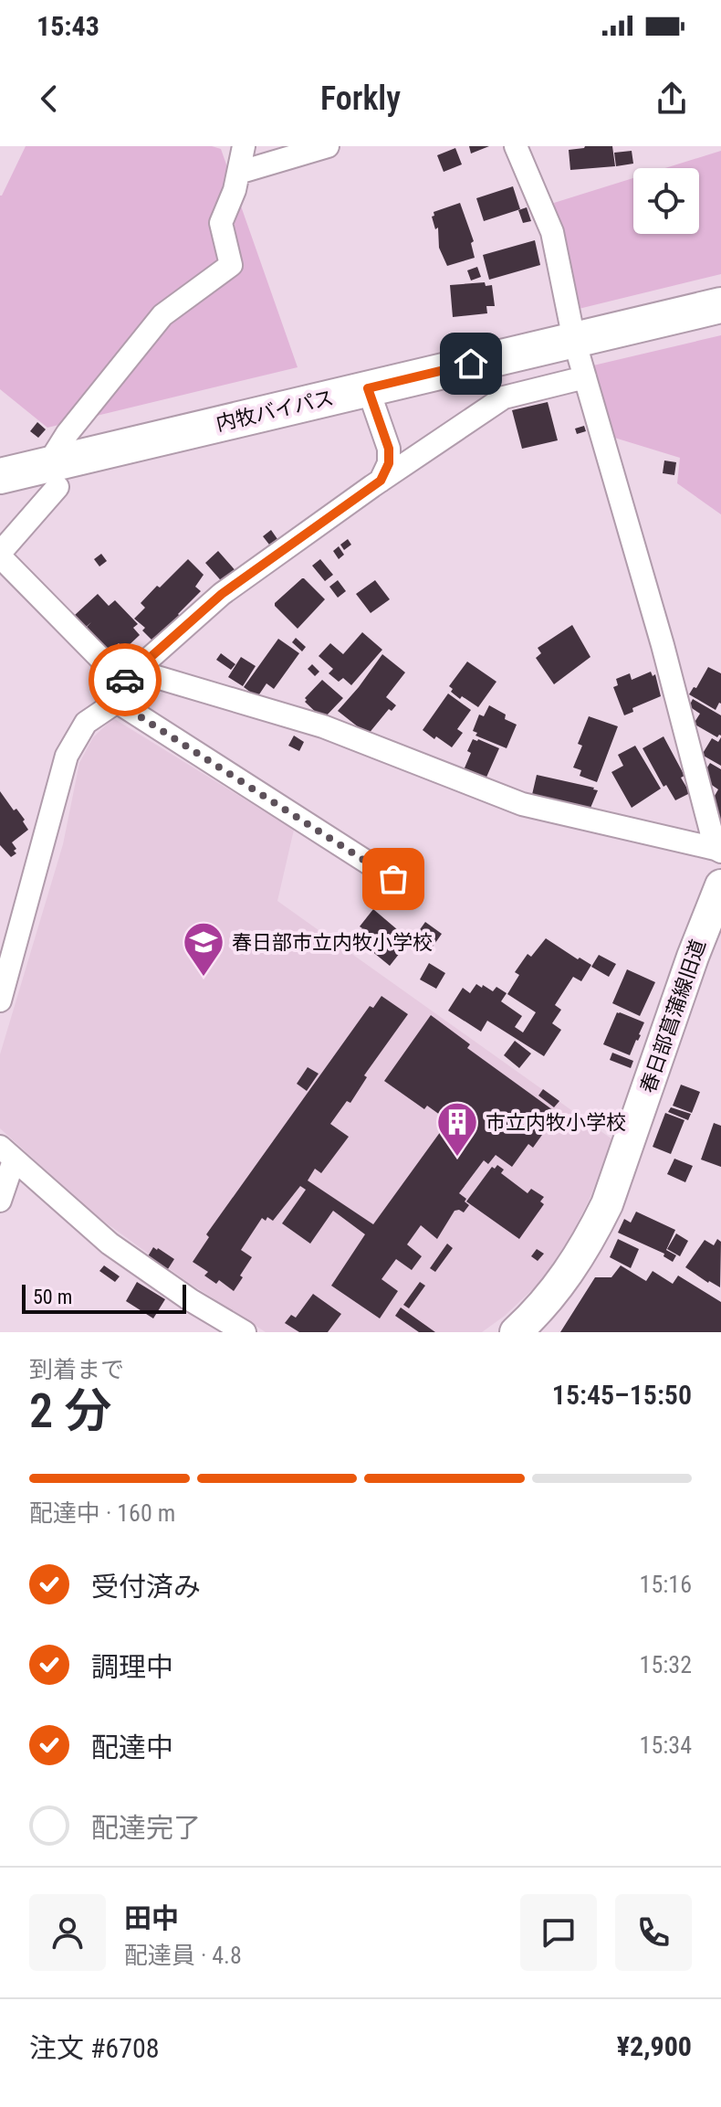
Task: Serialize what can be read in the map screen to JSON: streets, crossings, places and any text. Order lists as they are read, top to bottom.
{
  "streets": {
    "main road": ["内牧バイパス"],
    "street": ["春日部菖蒲線旧道"]
  },
  "places": {
    "school or university": ["春日部市立内牧小学校"],
    "building": ["市立内牧小学校"]
  },
  "scale_bar": "50 m",
  "page": {
    "status": "15:43",
    "header": "Forkly",
    "scale": "50 m",
    "heading": ["2 分", "到着まで", "15:45–15:50"],
    "panel": [
      "田中",
      "配達員 · 4.8",
      "注文 #6708",
      "¥2,900"
    ],
    "bar": "配達中 · 160 m",
    "list": [
      ["受付済み", "15:16"],
      ["調理中", "15:32"],
      ["配達中", "15:34"],
      "配達完了"
    ]
  }
}
